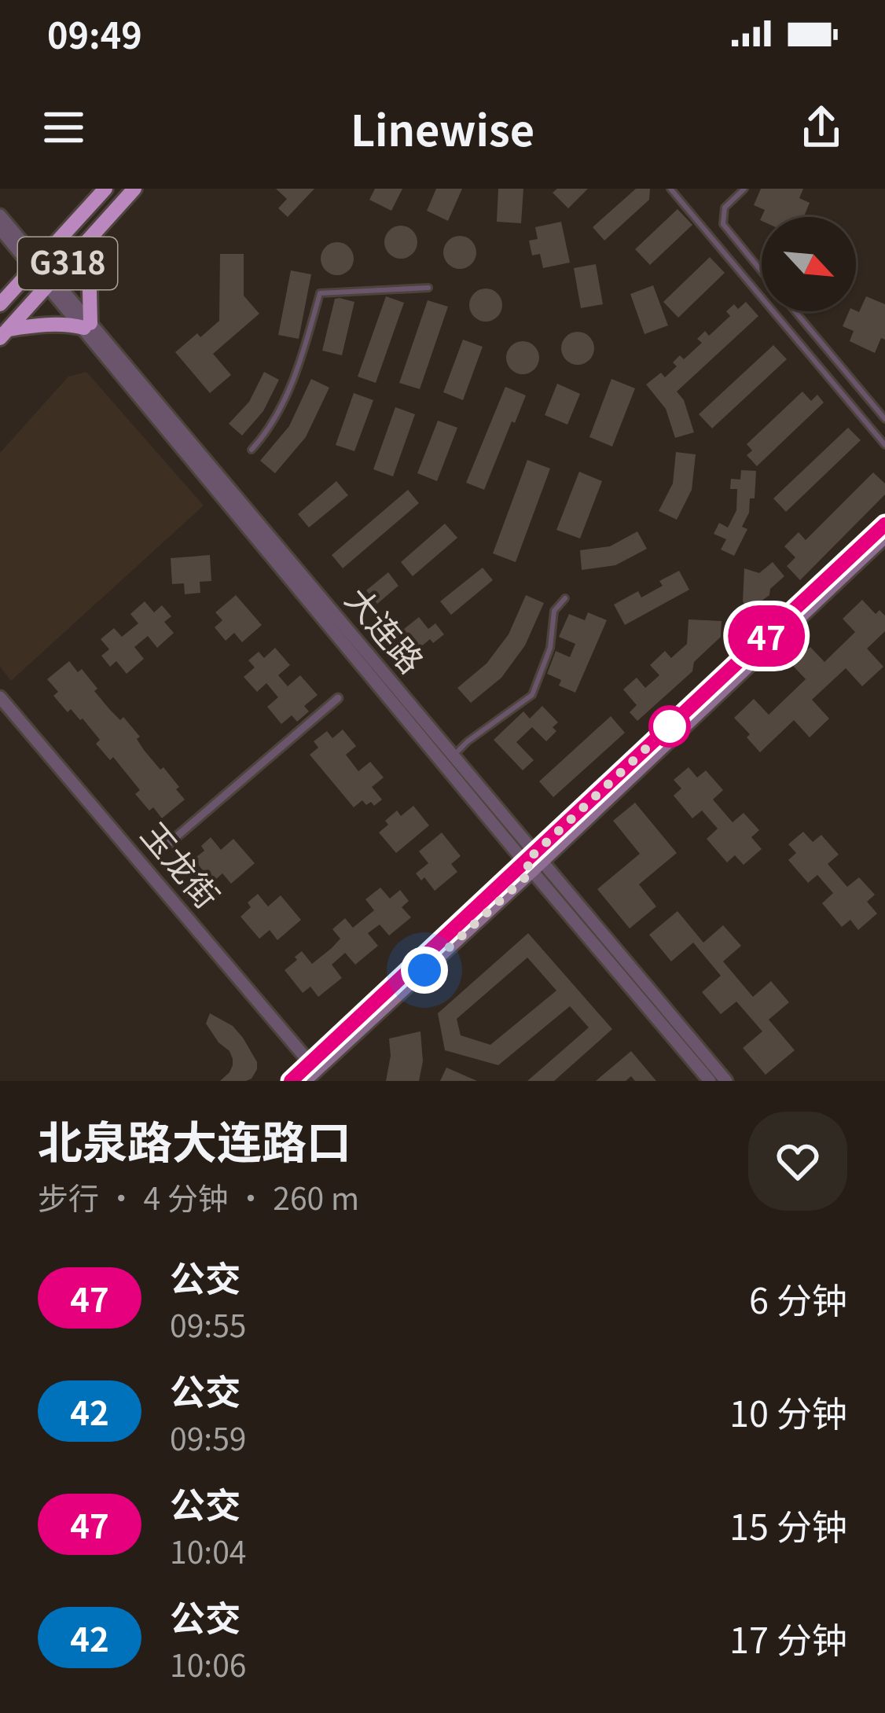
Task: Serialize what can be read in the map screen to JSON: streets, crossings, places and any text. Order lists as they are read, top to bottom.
{
  "streets": {
    "highway": ["G318"],
    "street": ["大连路", "玉龙街"]
  },
  "crossings": [
    ["G318", "大连路"]
  ],
  "lines": ["bus line 47"],
  "north": "bottom right",
  "page": {
    "status": "09:49",
    "header": "Linewise",
    "on_map": "47",
    "heading": ["北泉路大连路口", "步行 · 4 分钟 · 260 m"],
    "list": [
      {
        "mark": "47",
        "name": "公交",
        "note": "09:55",
        "value": "6 分钟"
      },
      {
        "mark": "42",
        "name": "公交",
        "note": "09:59",
        "value": "10 分钟"
      },
      {
        "mark": "47",
        "name": "公交",
        "note": "10:04",
        "value": "15 分钟"
      },
      {
        "mark": "42",
        "name": "公交",
        "note": "10:06",
        "value": "17 分钟"
      }
    ]
  }
}
